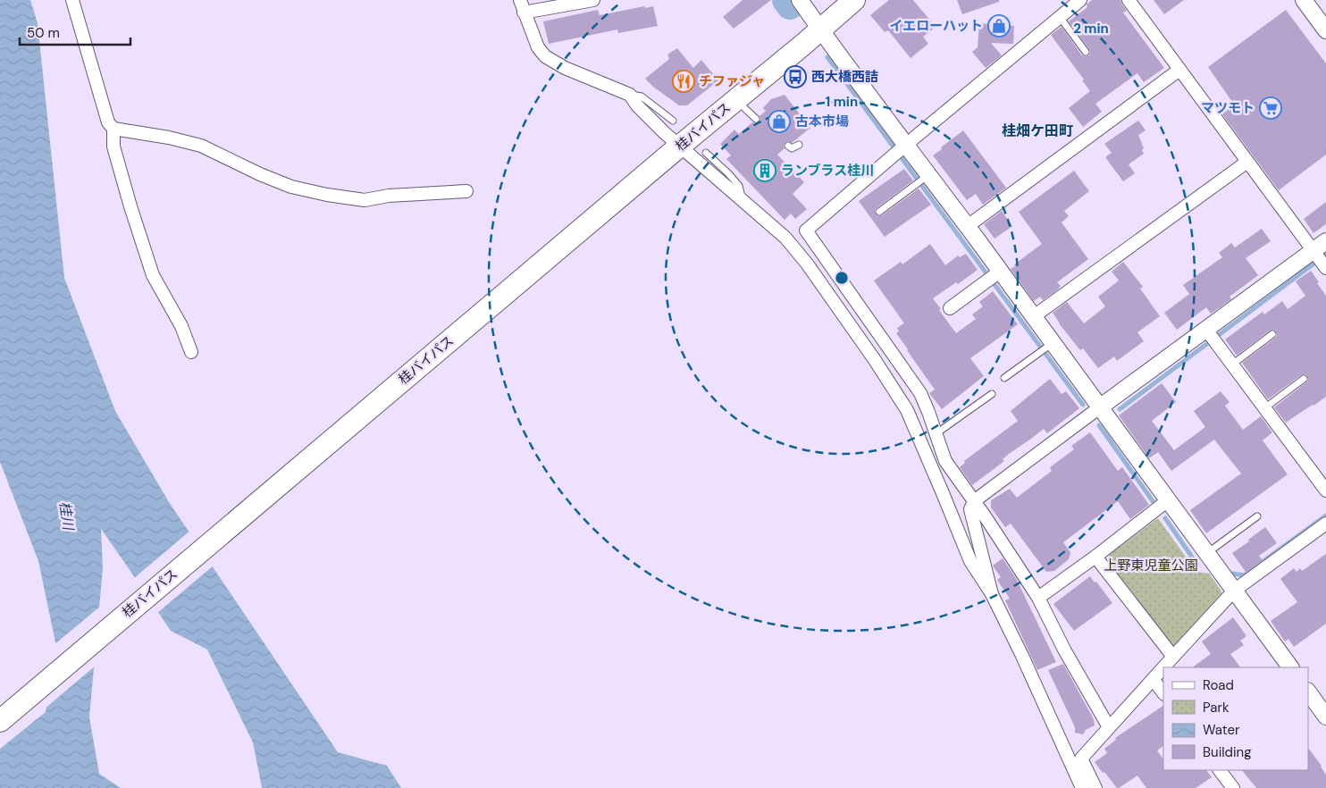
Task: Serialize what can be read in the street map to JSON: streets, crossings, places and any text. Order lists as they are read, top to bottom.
{
  "streets": {
    "highway": ["桂バイパス"]
  },
  "districts": ["桂畑ケ田町"],
  "water": ["桂川"],
  "parks": ["上野東児童公園"],
  "places": {
    "shop": ["イエローハット", "古本市場"],
    "bus stop": ["西大橋西詰"],
    "restaurant": ["チファジャ"],
    "supermarket": ["マツモト"],
    "building": ["ランブラス桂川"]
  },
  "legend": [
    "Road",
    "Park",
    "Water",
    "Building"
  ],
  "scale_bar": "50 m",
  "rings": ["2 min", "1 min"]
}
